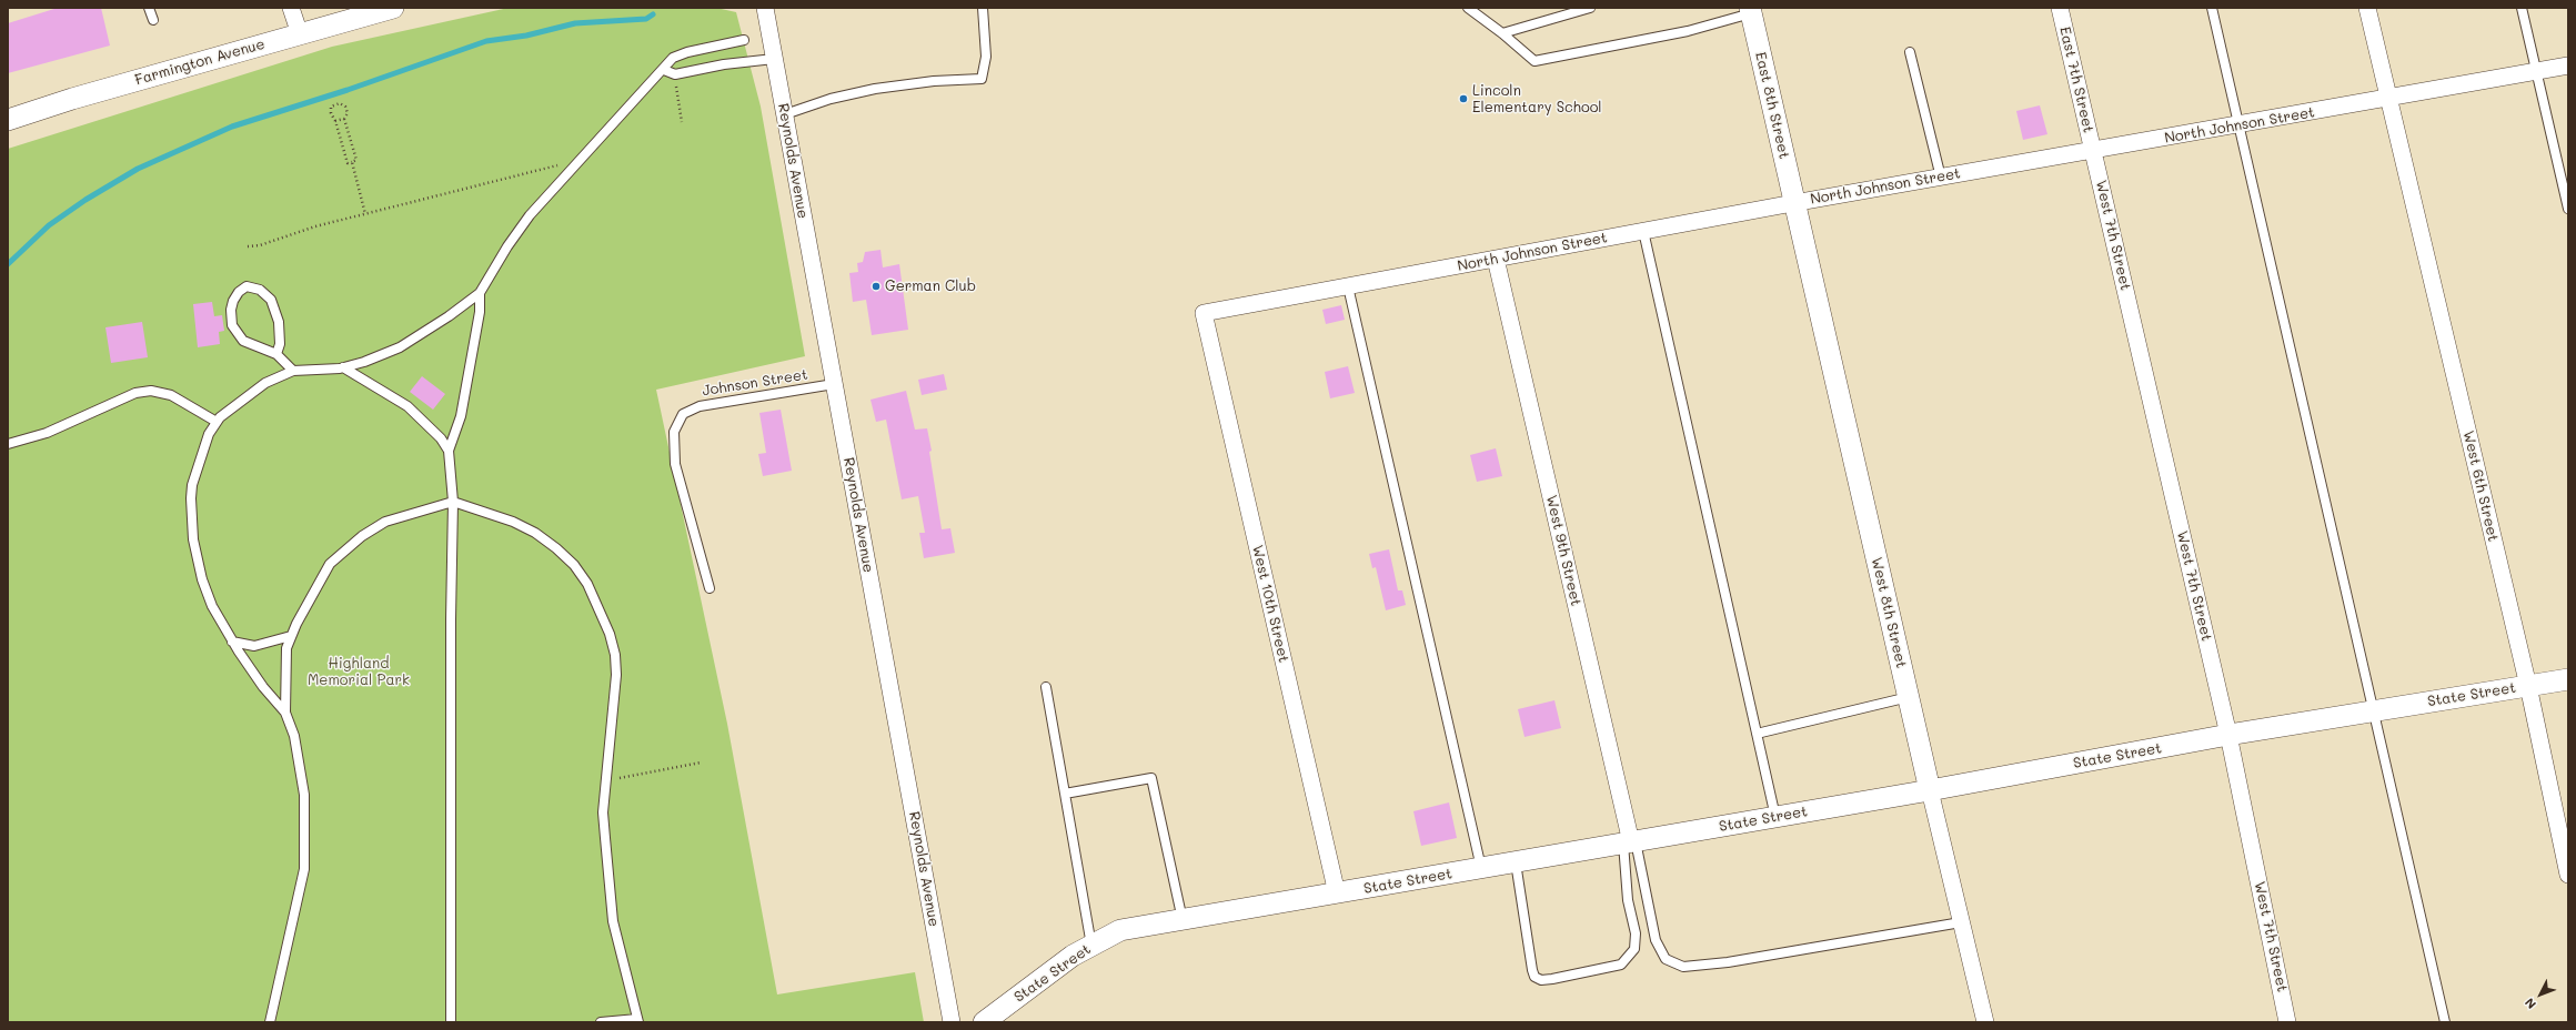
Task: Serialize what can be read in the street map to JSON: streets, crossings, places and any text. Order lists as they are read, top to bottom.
{
  "streets": {
    "street": [
      "Farmington Avenue",
      "East 7th Street",
      "East 8th Street",
      "North Johnson Street",
      "Reynolds Avenue",
      "West 7th Street",
      "West 6th Street",
      "West 9th Street",
      "West 10th Street",
      "West 8th Street",
      "State Street"
    ],
    "lane": ["Johnson Street"]
  },
  "crossings": [
    ["East 7th Street", "North Johnson Street"],
    ["East 7th Street", "West 7th Street"],
    ["East 8th Street", "North Johnson Street"],
    ["East 8th Street", "West 8th Street"],
    ["North Johnson Street", "West 7th Street"],
    ["North Johnson Street", "West 6th Street"],
    ["North Johnson Street", "West 9th Street"],
    ["North Johnson Street", "West 10th Street"],
    ["North Johnson Street", "West 8th Street"],
    ["Reynolds Avenue", "Johnson Street"],
    ["West 7th Street", "State Street"],
    ["West 6th Street", "State Street"],
    ["West 9th Street", "State Street"],
    ["West 10th Street", "State Street"],
    ["West 8th Street", "State Street"]
  ],
  "parks": ["Highland Memorial Park"],
  "places": ["Lincoln Elementary School", "German Club"],
  "north": "bottom left"
}
